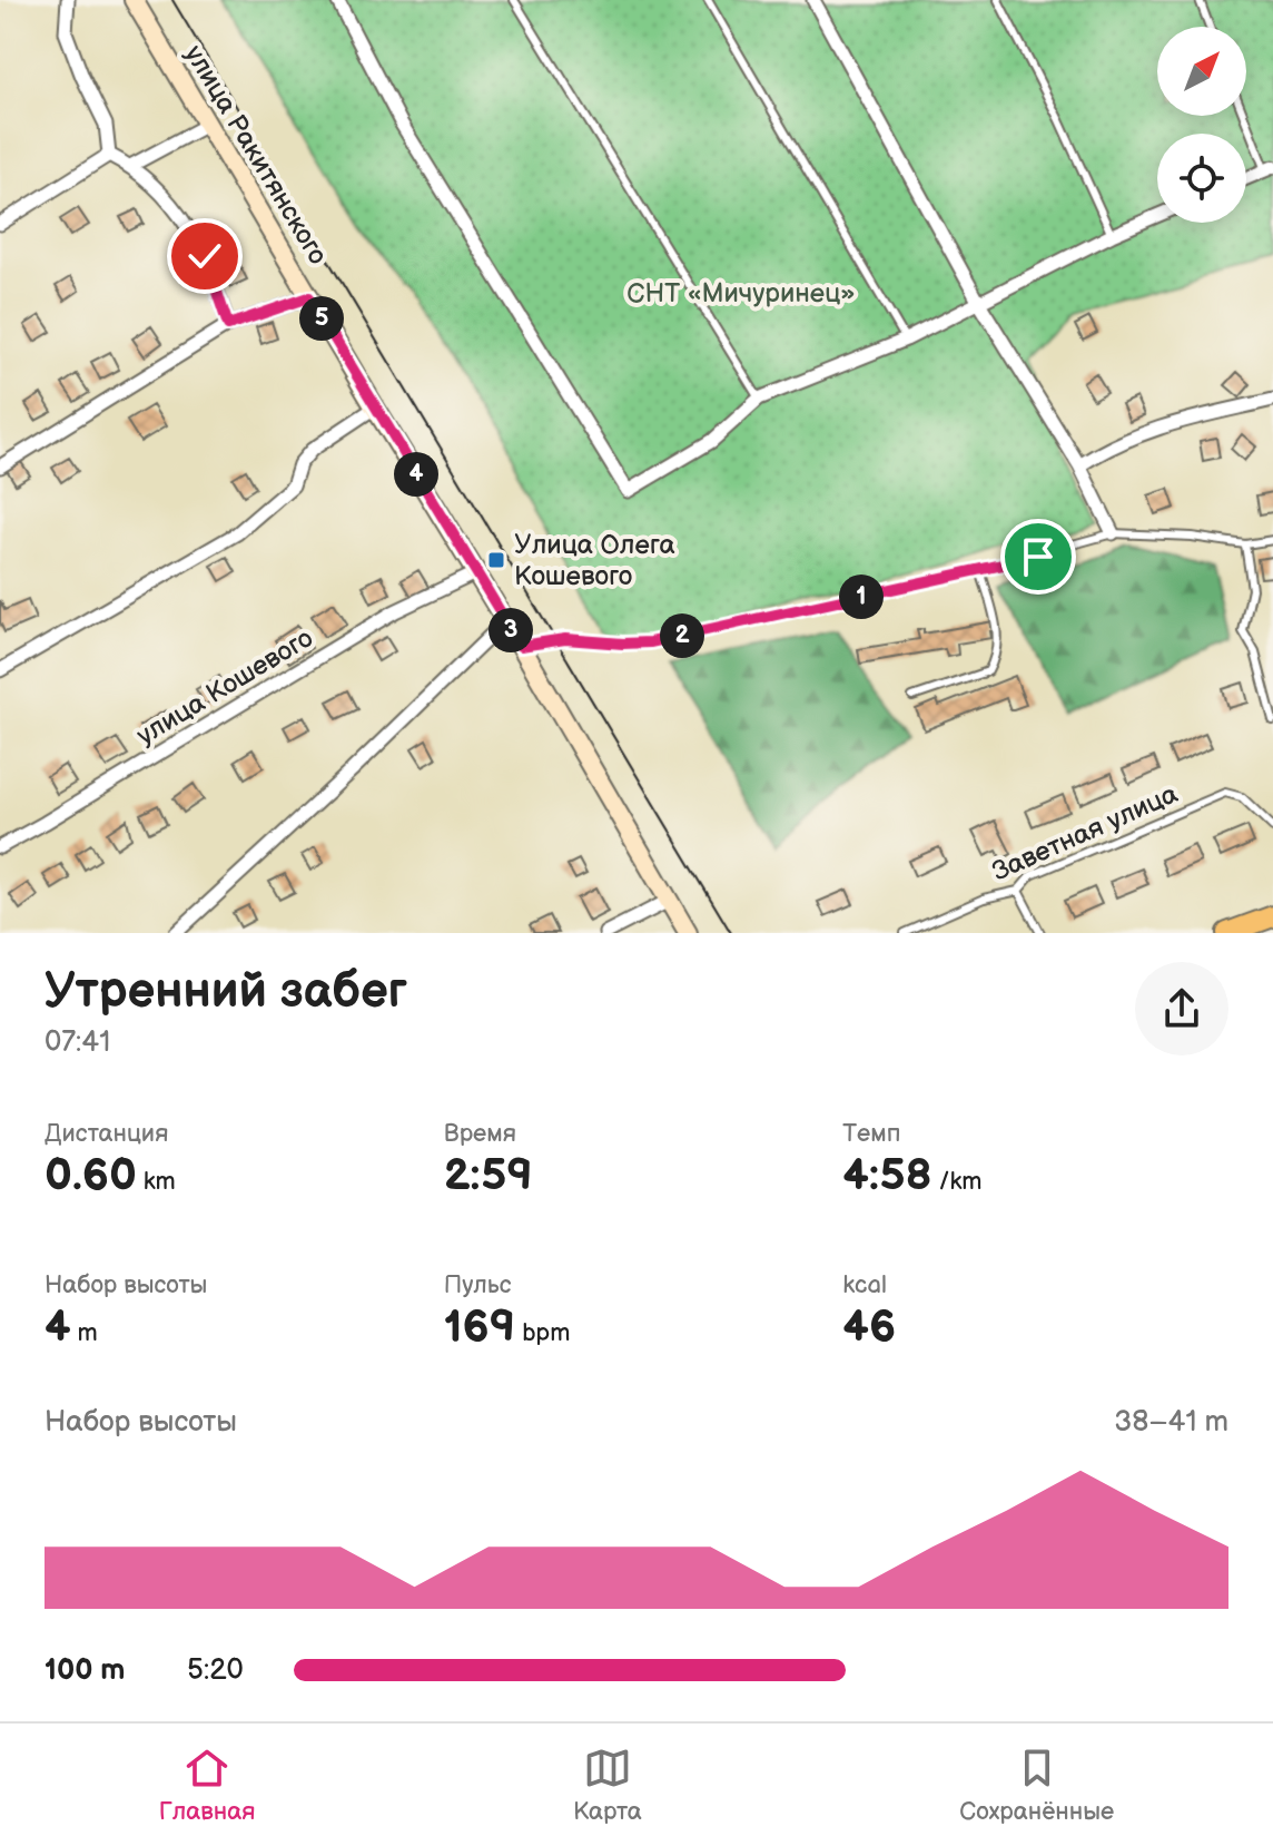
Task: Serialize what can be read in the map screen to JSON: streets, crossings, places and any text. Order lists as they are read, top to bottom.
{
  "streets": {
    "main road": ["улица Ракитянского"],
    "street": ["улица Кошевого"],
    "lane": ["Заветная улица"]
  },
  "crossings": [
    ["улица Ракитянского", "улица Кошевого"]
  ],
  "parks": ["СНТ «Мичуринец»"],
  "places": {
    "transit": ["Улица Олега Кошевого"]
  },
  "north": "top right",
  "page": {
    "pins": [
      "5",
      "4",
      "1",
      "3",
      "2"
    ],
    "heading": ["Утренний забег", "07:41"],
    "stats": [
      ["Дистанция", "0.60 km"],
      ["Время", "2:59"],
      ["Темп", "4:58 /km"],
      ["Набор высоты", "4 m"],
      ["Пульс", "169 bpm"],
      ["kcal", "46"]
    ],
    "chart": ["Набор высоты", "38–41 m"],
    "list": [
      {
        "name": "100 m",
        "note": "5:20"
      }
    ],
    "tabs": ["Главная", "Карта", "Сохранённые"]
  }
}
